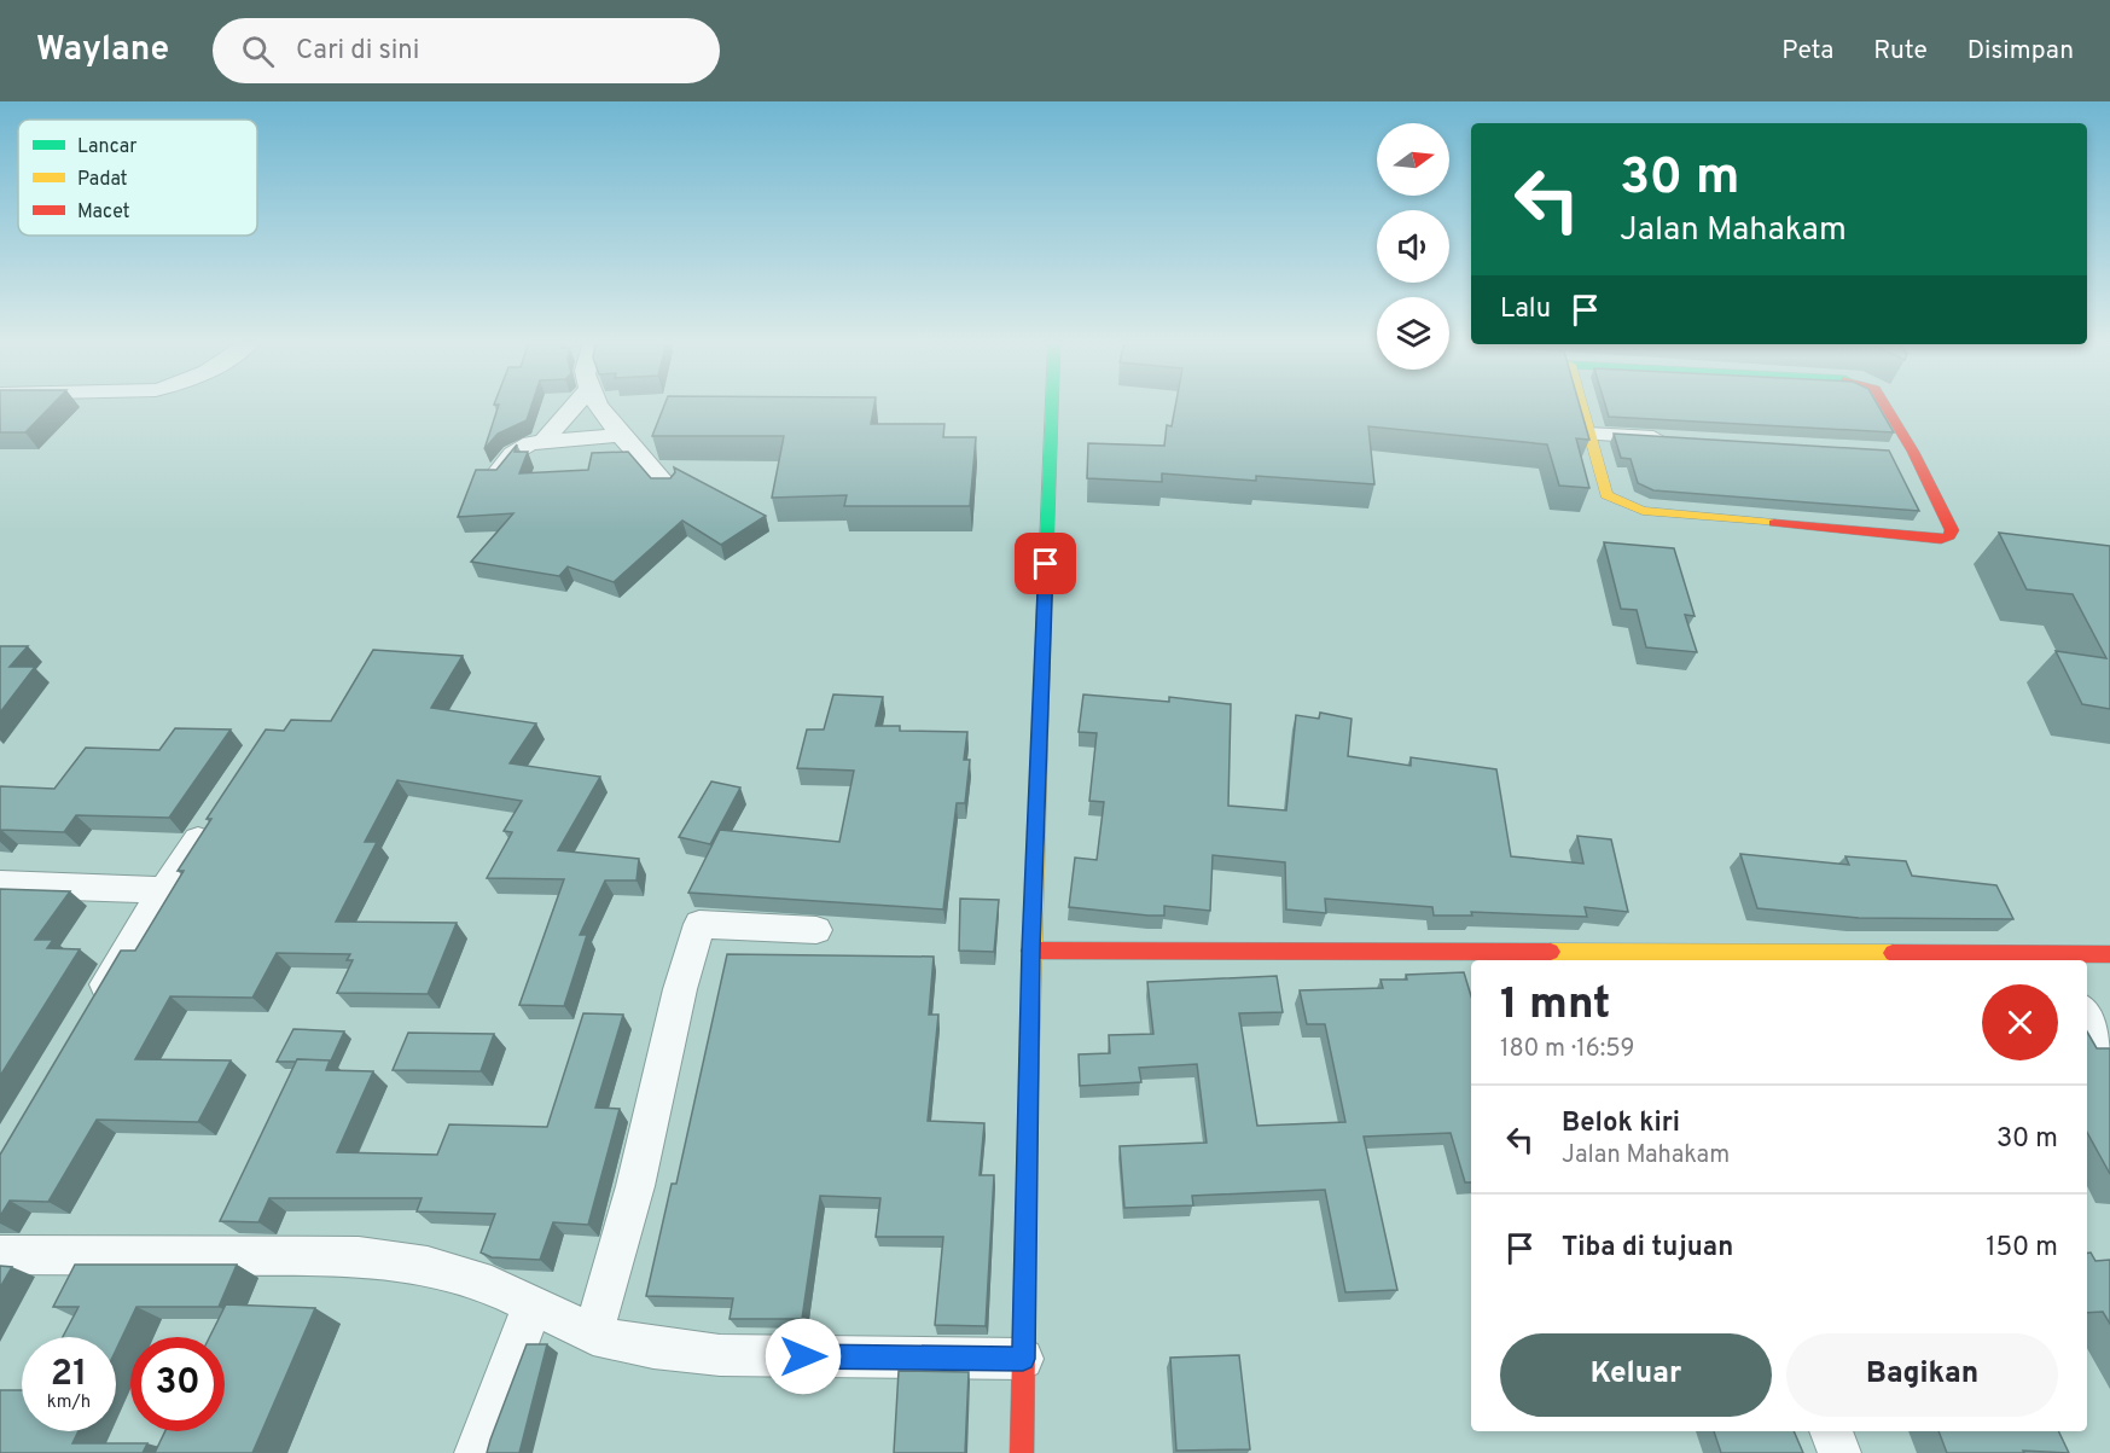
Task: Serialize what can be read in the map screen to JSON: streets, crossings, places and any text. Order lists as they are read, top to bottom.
{
  "legend": ["Lancar", "Padat", "Macet"],
  "north": "right",
  "page": {
    "header": "Waylane",
    "search": "Cari di sini",
    "nav": ["Peta", "Rute", "Disimpan"],
    "turn": ["30 m", "Jalan Mahakam"],
    "then": "Lalu",
    "heading": ["1 mnt", "180 m · 16:59"],
    "list": [
      {
        "name": "Belok kiri",
        "note": "Jalan Mahakam",
        "value": "30 m"
      },
      {
        "name": "Tiba di tujuan",
        "value": "150 m"
      }
    ],
    "buttons": ["Keluar", "Bagikan"],
    "speed": "21 km/h",
    "limit": "30"
  }
}
